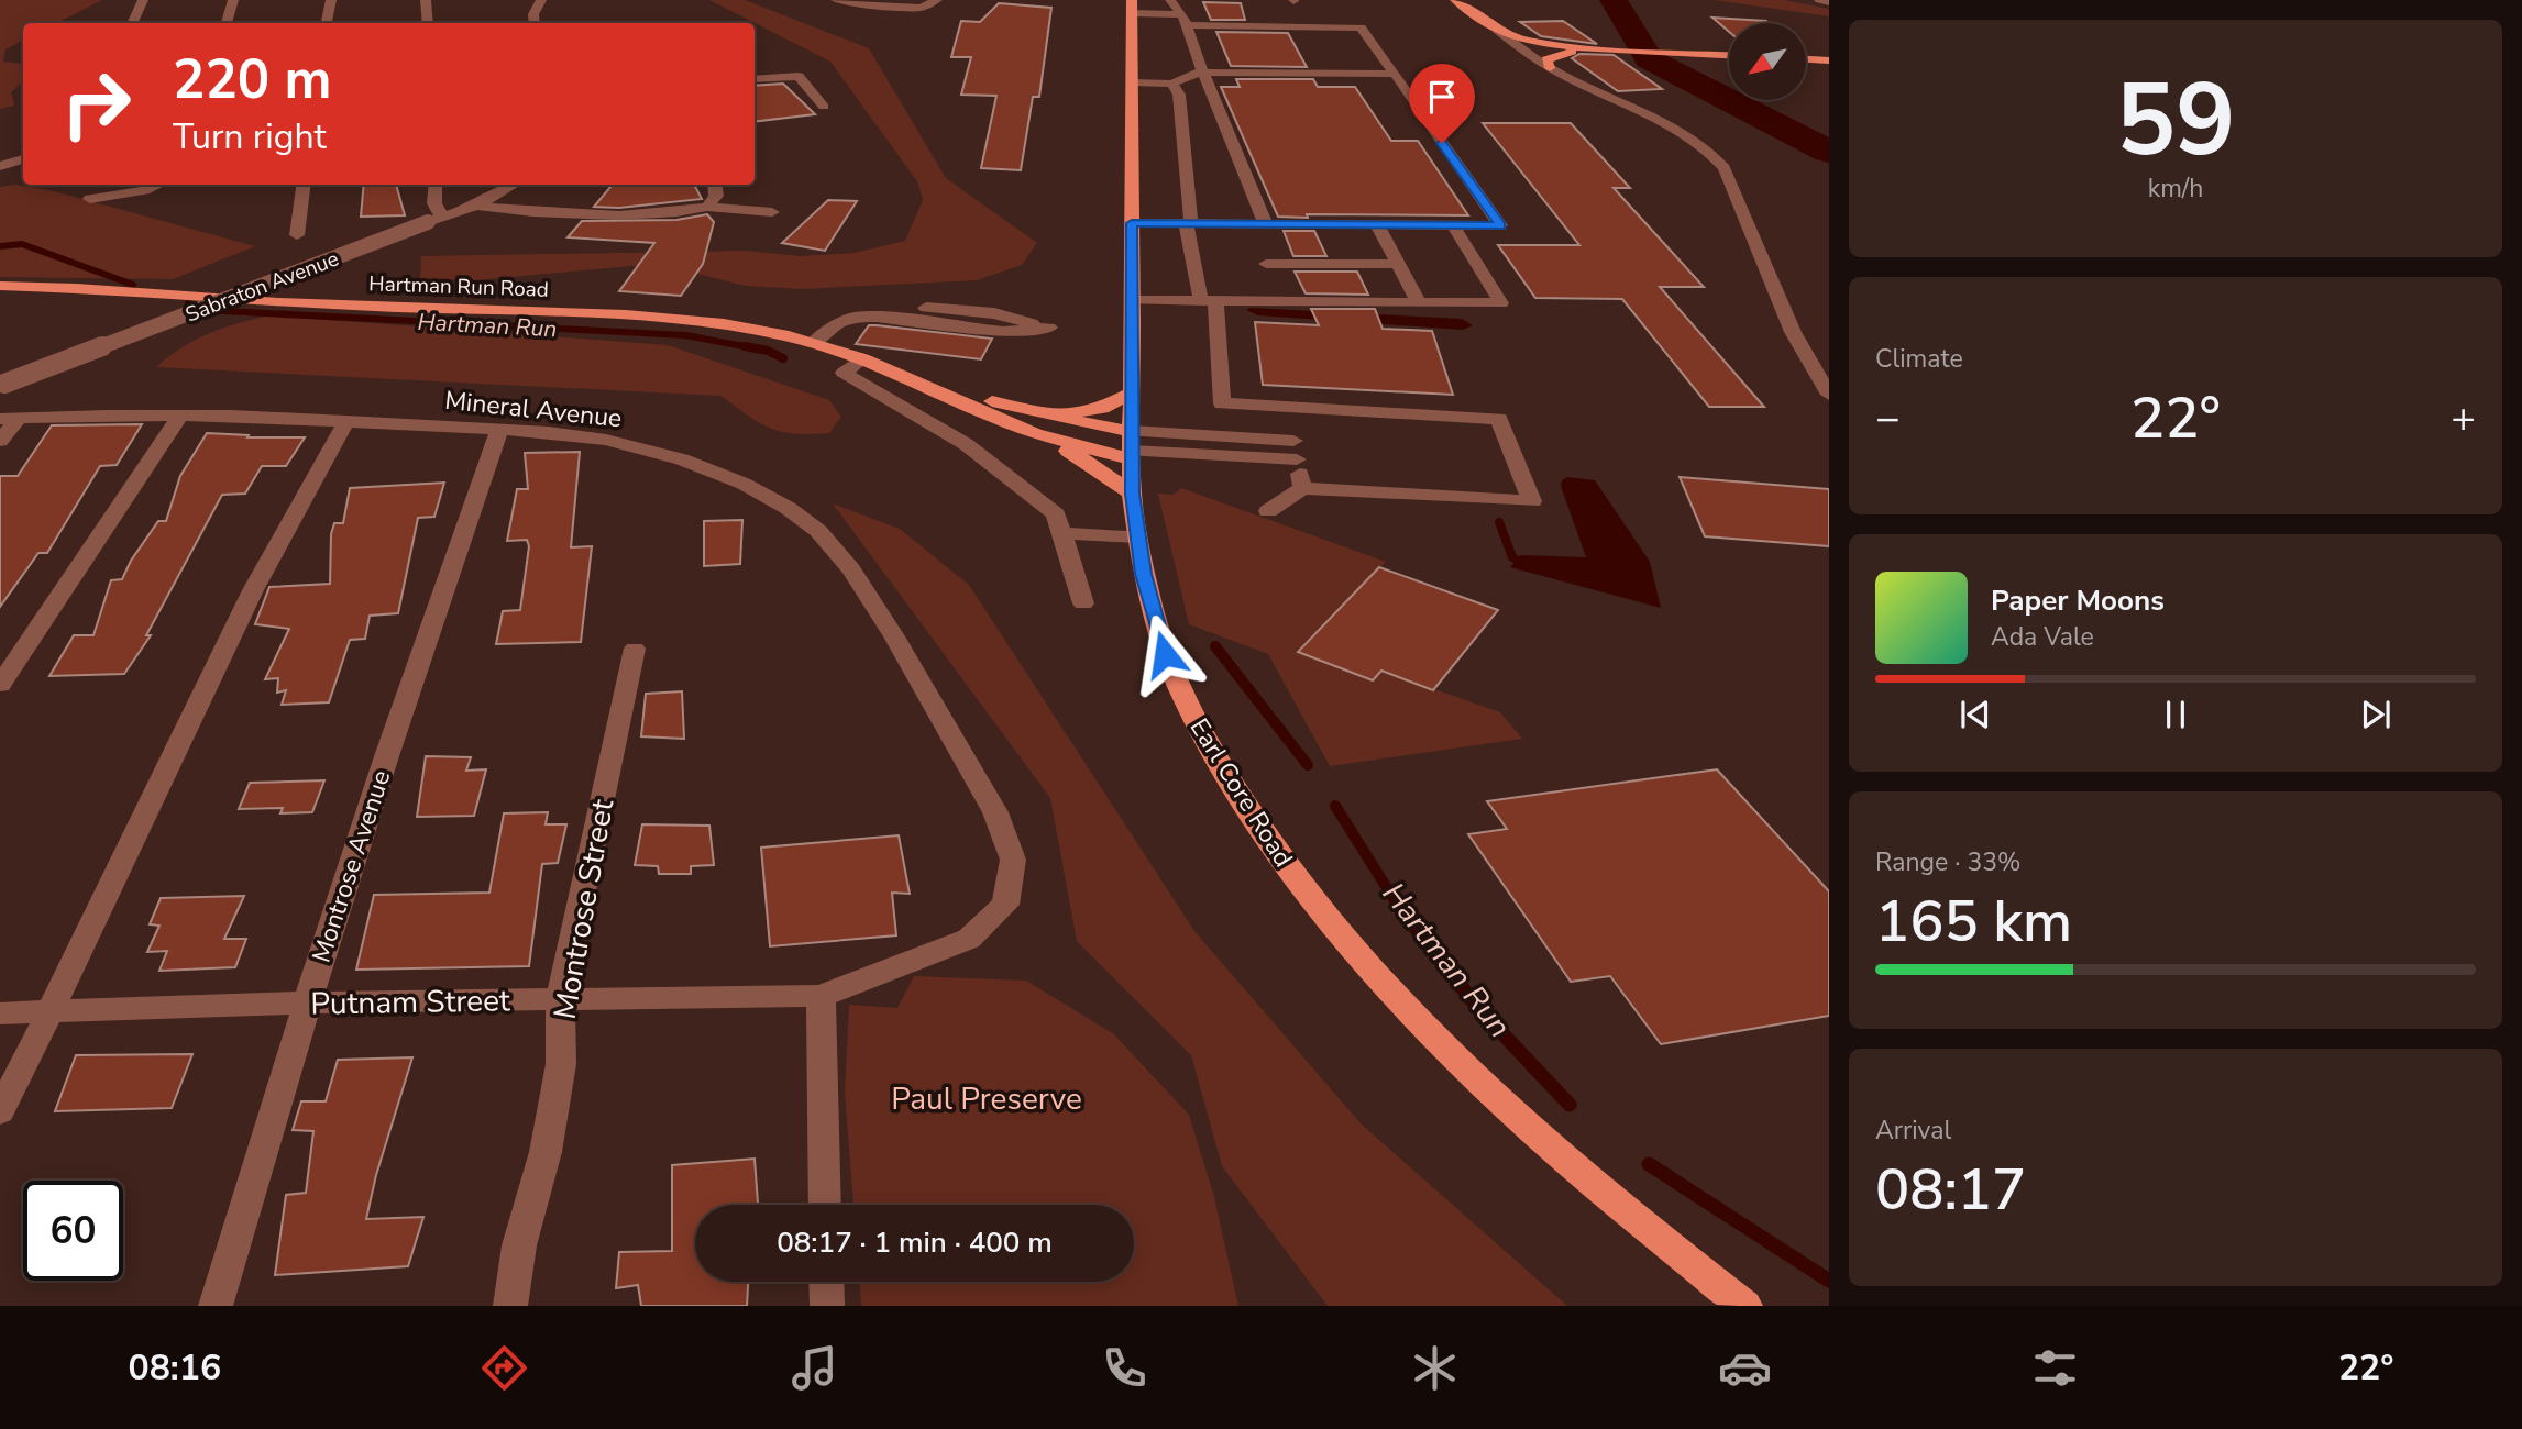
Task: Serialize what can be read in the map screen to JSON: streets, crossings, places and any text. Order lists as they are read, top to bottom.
{
  "streets": {
    "main road": ["Hartman Run Road", "Earl Core Road"],
    "street": [
      "Sabraton Avenue",
      "Mineral Avenue",
      "Montrose Avenue",
      "Montrose Street",
      "Putnam Street"
    ]
  },
  "crossings": [
    ["Hartman Run Road", "Earl Core Road"],
    ["Mineral Avenue", "Montrose Avenue"],
    ["Mineral Avenue", "Putnam Street"],
    ["Montrose Avenue", "Putnam Street"],
    ["Montrose Street", "Putnam Street"]
  ],
  "water": ["Hartman Run"],
  "parks": ["Paul Preserve"],
  "north": "bottom left",
  "page": {
    "tile": [
      ["59", "km/h"],
      "Climate",
      ["Range · 33%", "165 km"],
      ["Arrival", "08:17"]
    ],
    "turn": ["220 m", "Turn right"],
    "heat": ["−", "22°", "+"],
    "song": ["Paper Moons", "Ada Vale"],
    "limit": "60",
    "trip": "08:17 · 1 min · 400 m",
    "tabs": ["08:16", "22°"]
  }
}
